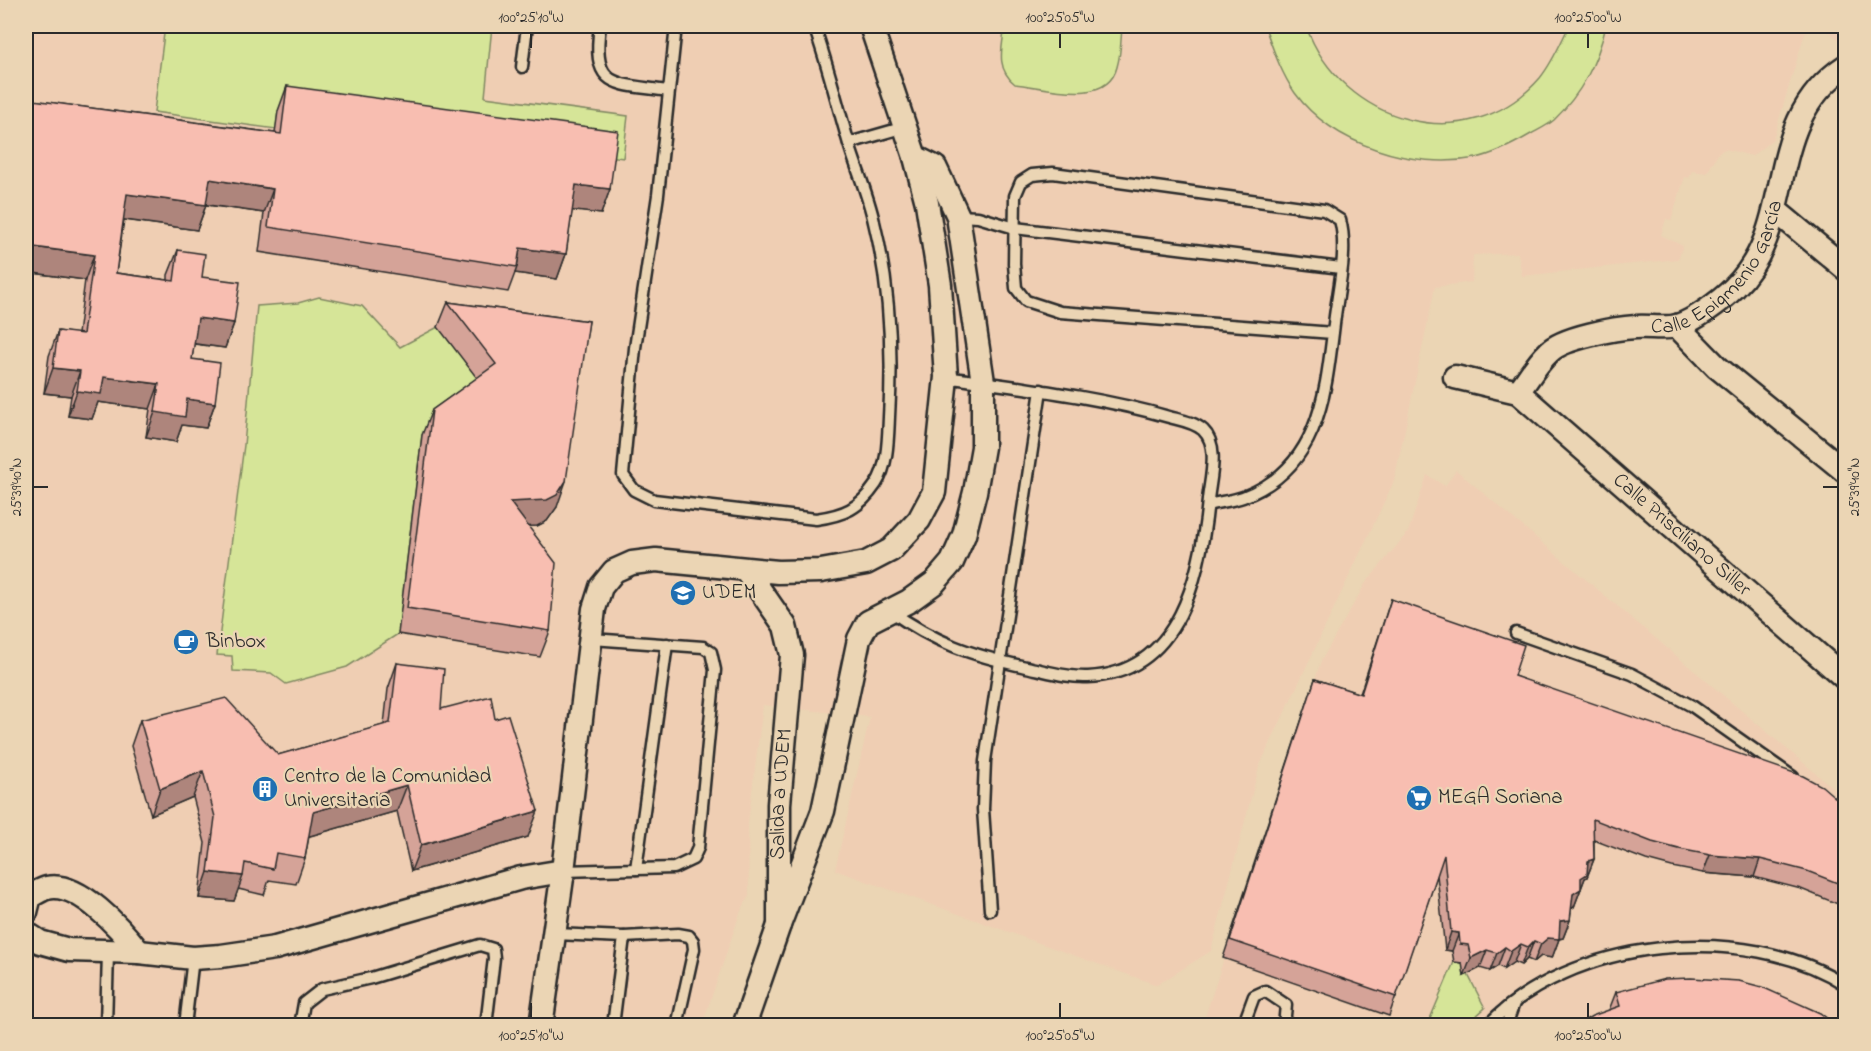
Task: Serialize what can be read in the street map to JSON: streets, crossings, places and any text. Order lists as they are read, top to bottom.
{
  "streets": {
    "street": ["Calle Epigmenio García", "Calle Prisciliano Siller", "Salida a UDEM"]
  },
  "crossings": [
    ["Calle Epigmenio García", "Calle Prisciliano Siller"]
  ],
  "places": {
    "school or university": ["UDEM"],
    "cafe": ["Binbox"],
    "building": ["Centro de la Comunidad Universitaria"],
    "supermarket": ["MEGA Soriana"]
  },
  "coordinates": [
    "100°25'10\"W",
    "100°25'05\"W",
    "100°25'00\"W",
    "25°39'40\"N"
  ]
}
